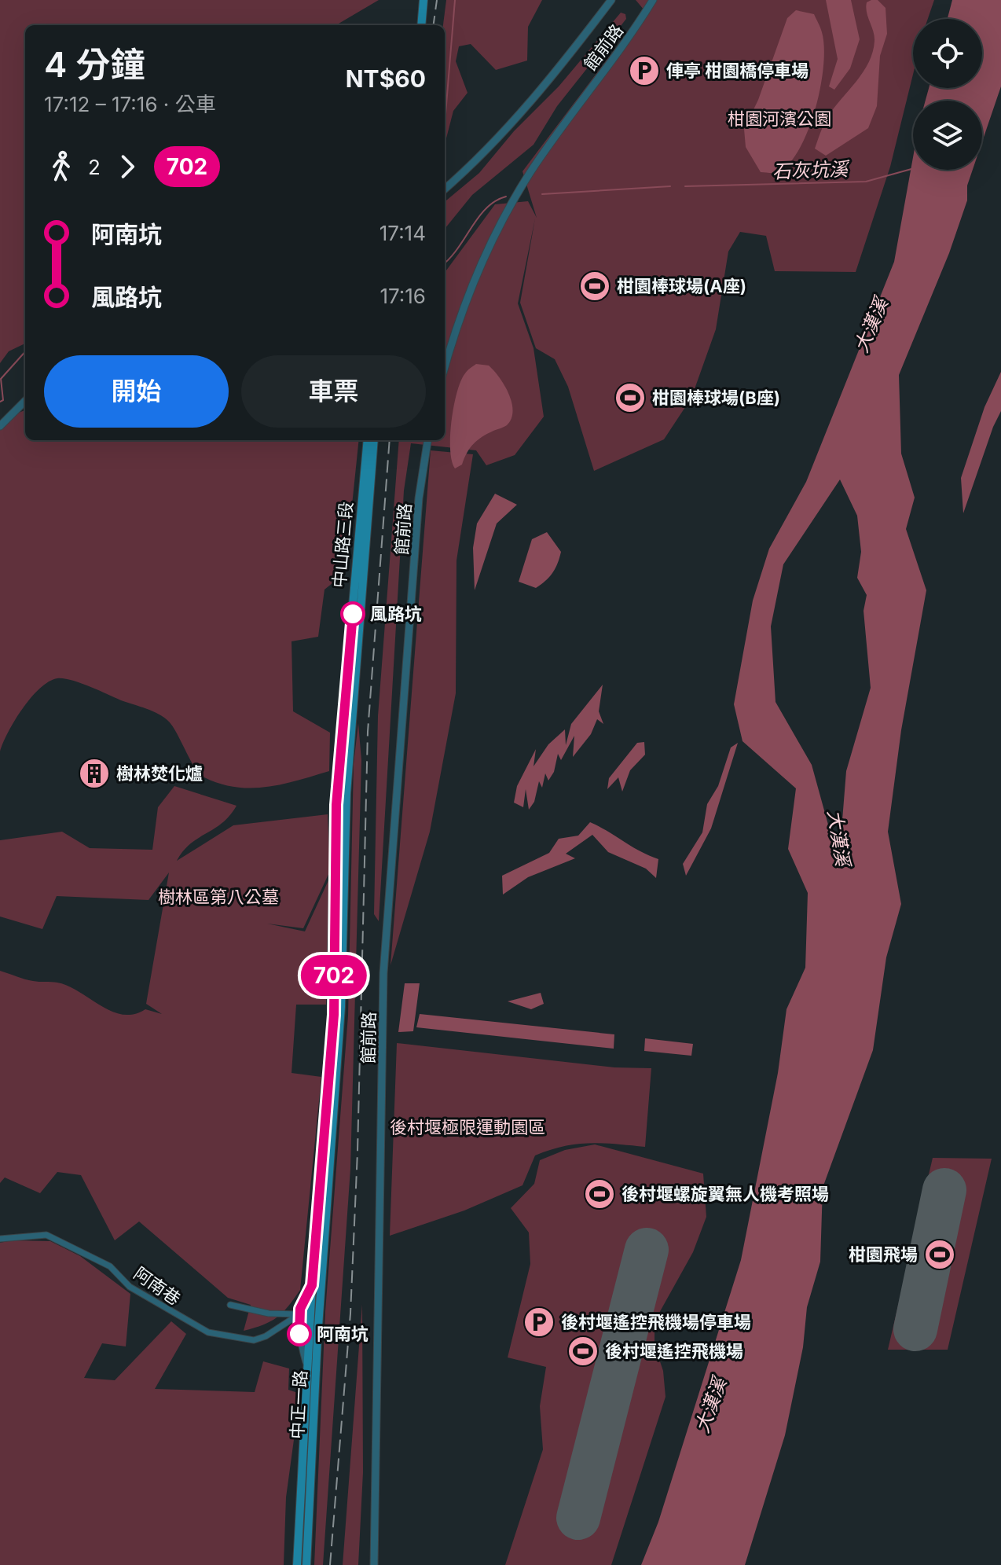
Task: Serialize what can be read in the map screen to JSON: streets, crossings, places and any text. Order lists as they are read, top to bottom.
{
  "streets": {
    "main road": ["中山路三段", "中正一路"],
    "street": ["館前路", "阿南巷"]
  },
  "crossings": [
    ["中山路三段", "中正一路"]
  ],
  "water": ["石灰坑溪", "大漢溪"],
  "parks": ["柑園河濱公園", "樹林區第八公墓", "後村堰極限運動園區"],
  "places": {
    "parking": ["俥亭 柑園橋停車場", "後村堰遙控飛機場停車場"],
    "sports": [
      "柑園棒球場(A座)",
      "柑園棒球場(B座)",
      "後村堰螺旋翼無人機考照場",
      "柑園飛場",
      "後村堰遙控飛機場"
    ],
    "other": ["風路坑", "阿南坑"],
    "building": ["樹林焚化爐"]
  },
  "lines": ["bus line 702"],
  "page": {
    "on_map": "702",
    "heading": ["4 分鐘", "17:12 – 17:16 · 公車", "NT$60"],
    "legs": ["2", "702"],
    "list": [
      {
        "name": "阿南坑",
        "value": "17:14"
      },
      {
        "name": "風路坑",
        "value": "17:16"
      }
    ],
    "buttons": ["開始", "車票"]
  }
}
